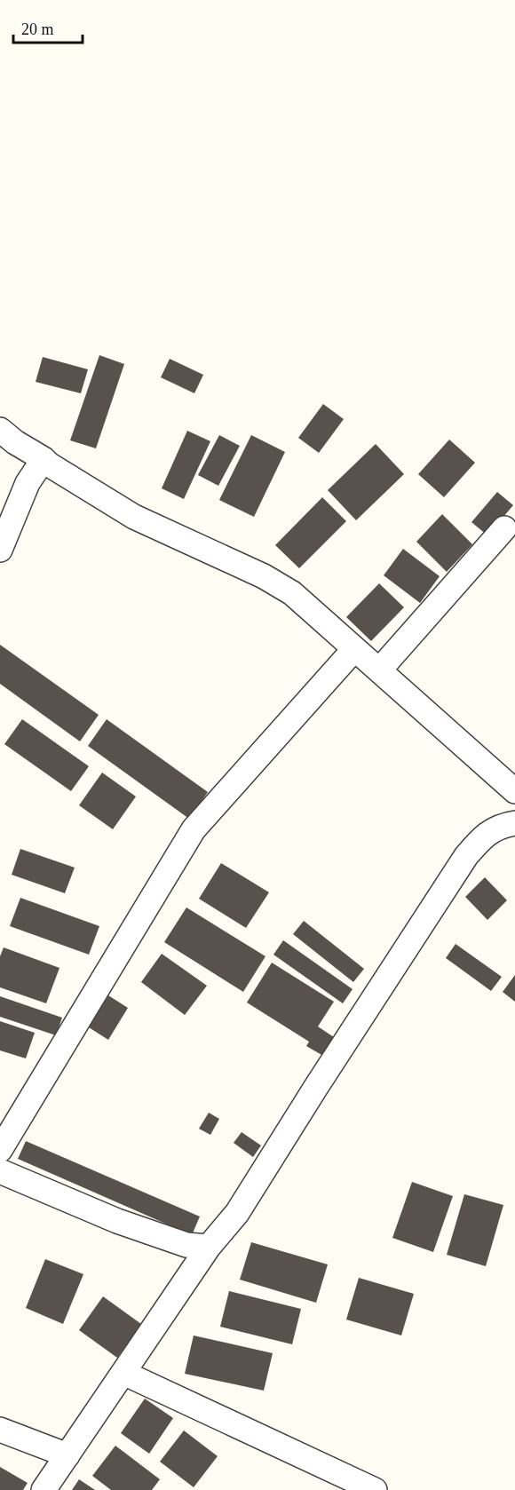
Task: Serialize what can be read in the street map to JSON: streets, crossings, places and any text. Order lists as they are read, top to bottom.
{
  "scale_bar": "20 m"
}
